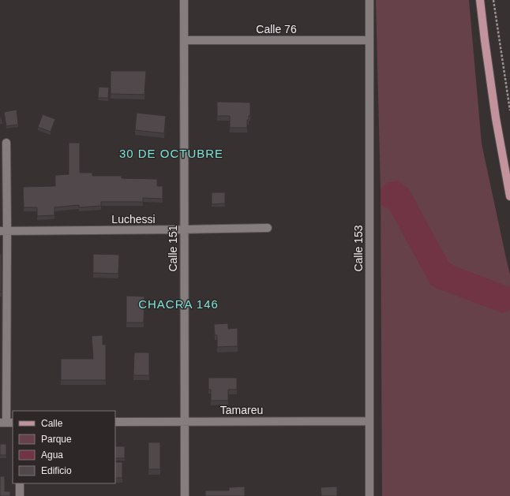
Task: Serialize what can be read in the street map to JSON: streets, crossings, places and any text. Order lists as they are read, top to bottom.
{
  "streets": {
    "street": [
      "Calle 76",
      "Luchessi",
      "Calle 151",
      "Calle 153",
      "Tamareu"
    ]
  },
  "crossings": [
    ["Calle 76", "Calle 151"],
    ["Calle 76", "Calle 153"],
    ["Luchessi", "Calle 151"],
    ["Calle 151", "Tamareu"],
    ["Calle 153", "Tamareu"]
  ],
  "districts": ["30 DE OCTUBRE", "CHACRA 146"],
  "legend": [
    "Calle",
    "Parque",
    "Agua",
    "Edificio"
  ]
}
